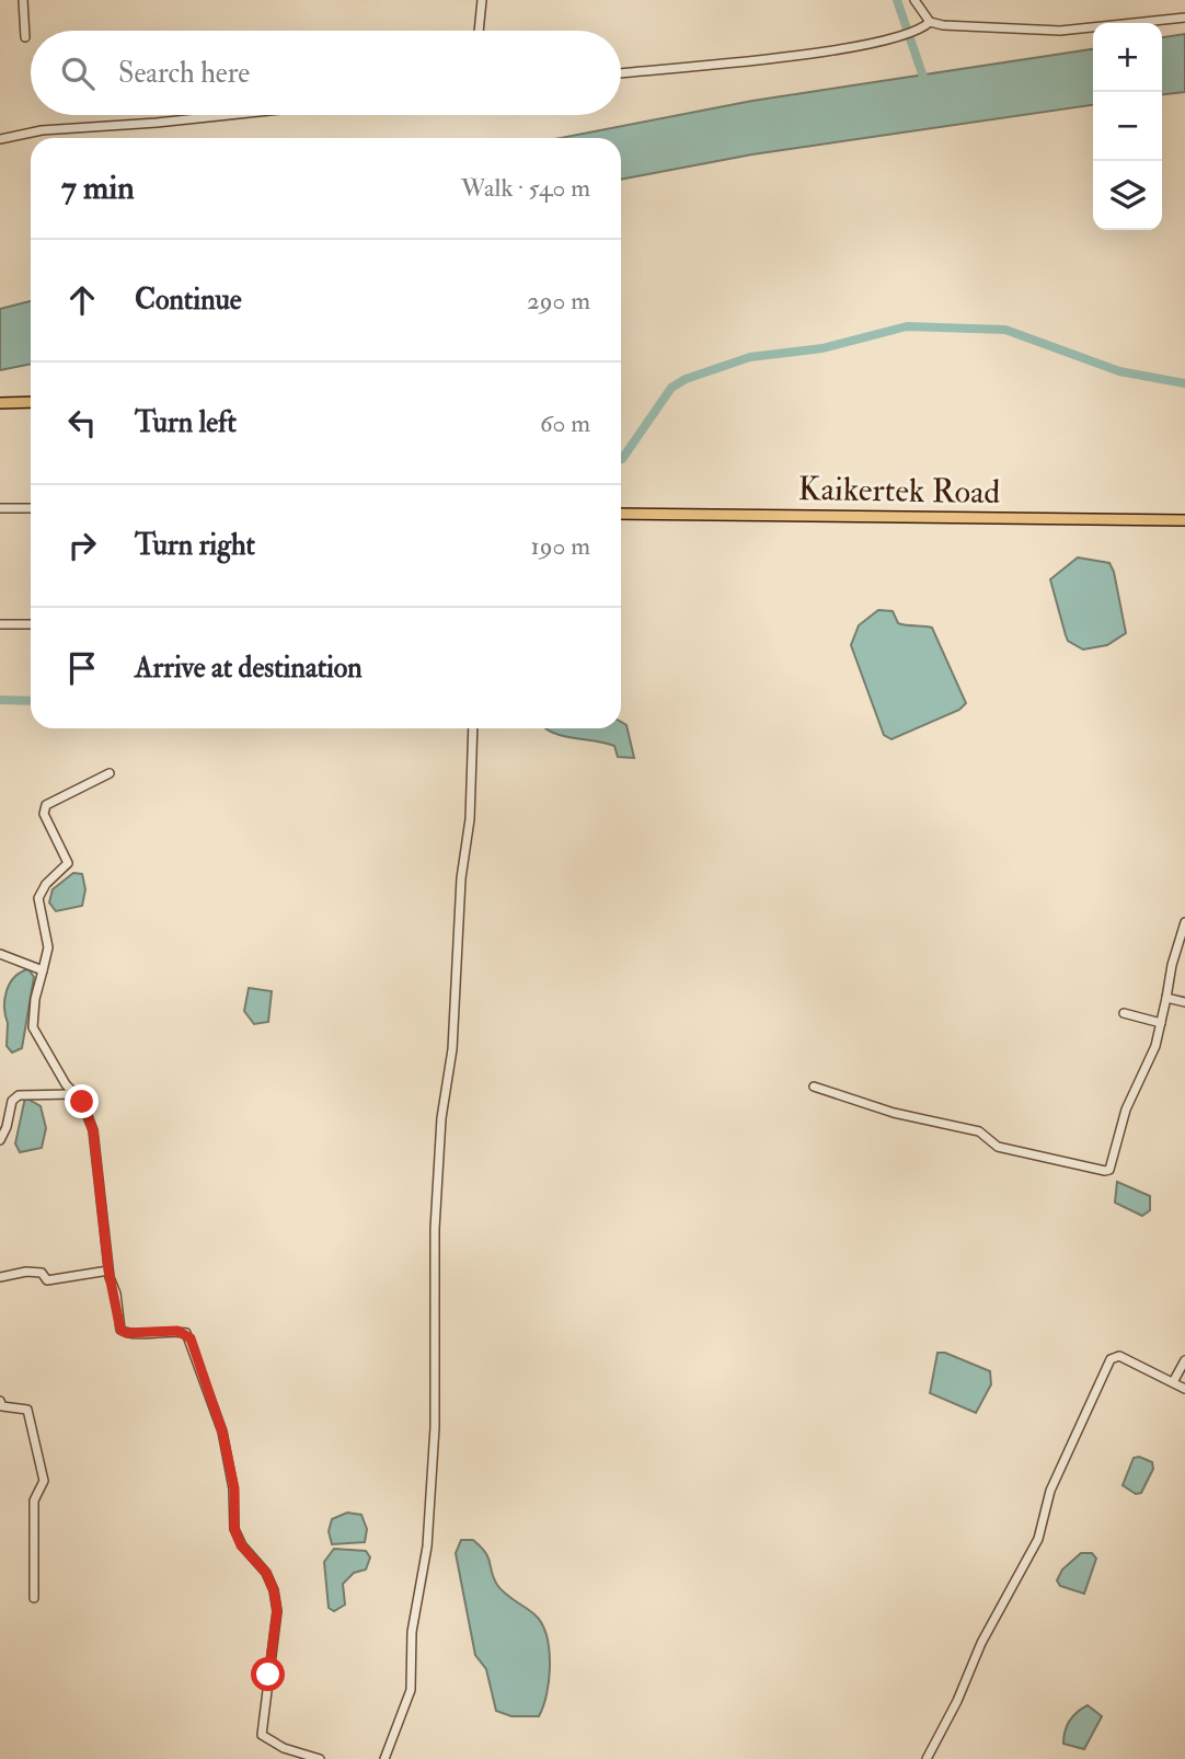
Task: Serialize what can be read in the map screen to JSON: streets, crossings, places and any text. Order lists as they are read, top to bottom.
{
  "streets": {
    "main road": ["Kaikertek Road"]
  },
  "page": {
    "map_buttons": ["+", "−"],
    "search": "Search here",
    "heading": ["7 min", "Walk · 540 m"],
    "list": [
      ["Continue", "290 m"],
      ["Turn left", "60 m"],
      ["Turn right", "190 m"],
      "Arrive at destination"
    ]
  }
}
